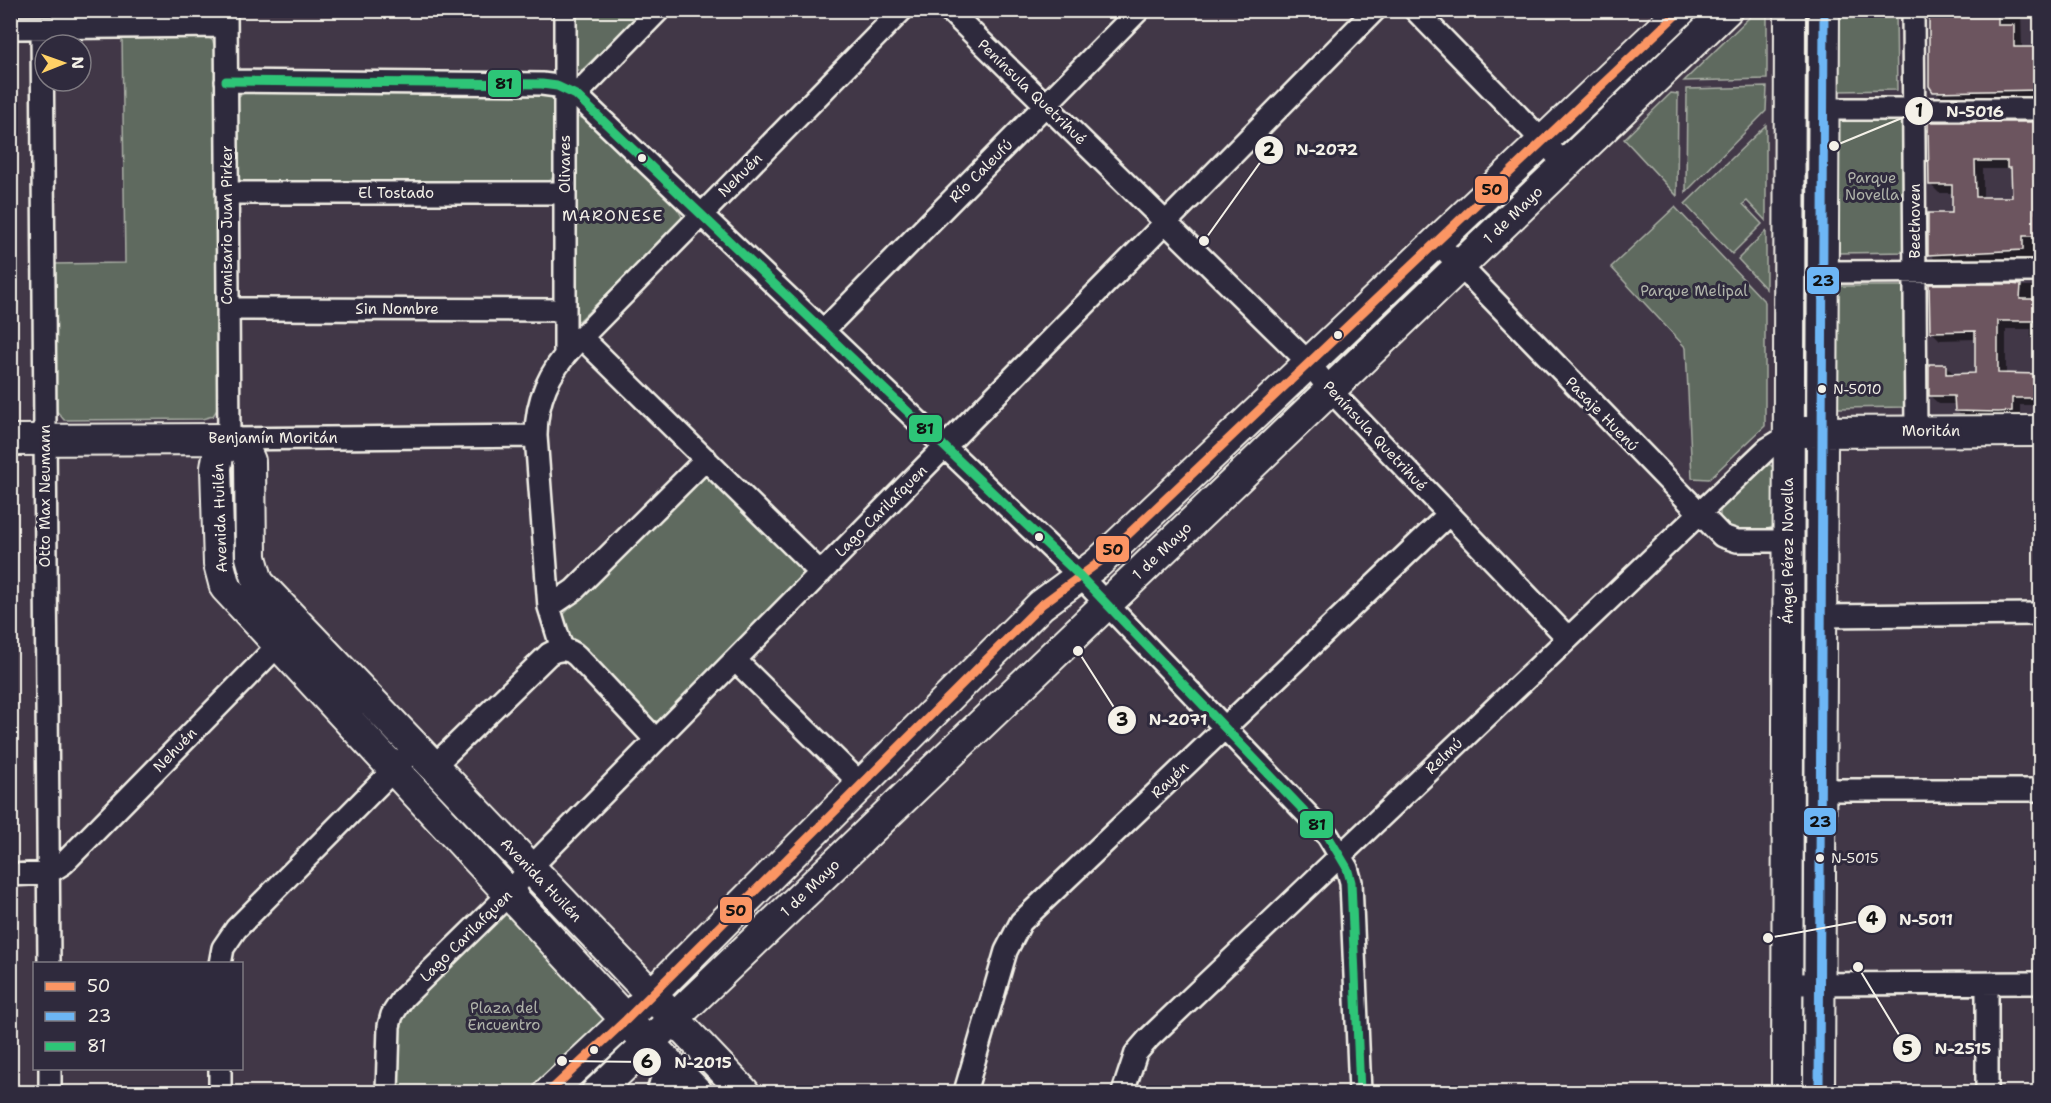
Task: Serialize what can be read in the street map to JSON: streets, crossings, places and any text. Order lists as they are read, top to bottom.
{
  "streets": {
    "main road": [
      "1 de Mayo",
      "Moritán",
      "Benjamín Moritán",
      "Avenida Huilén",
      "Ángel Pérez Novella"
    ],
    "street": [
      "Península Quetrihué",
      "Olivares",
      "Río Caleufú",
      "Nehuén",
      "El Tostado",
      "Beethoven",
      "Comisario Juan Pirker",
      "Sin Nombre",
      "Pasaje Huenú",
      "Otto Max Neumann",
      "Lago Carilafquen",
      "Relmú",
      "Rayén"
    ]
  },
  "crossings": [
    ["Península Quetrihué", "Río Caleufú"],
    ["Península Quetrihué", "1 de Mayo"],
    ["Península Quetrihué", "Lago Carilafquen"],
    ["Península Quetrihué", "Relmú"],
    ["Península Quetrihué", "Rayén"],
    ["Olivares", "Nehuén"],
    ["Olivares", "El Tostado"],
    ["Olivares", "Sin Nombre"],
    ["Nehuén", "Benjamín Moritán"],
    ["Nehuén", "Otto Max Neumann"],
    ["Nehuén", "Avenida Huilén"],
    ["El Tostado", "Comisario Juan Pirker"],
    ["1 de Mayo", "Pasaje Huenú"],
    ["1 de Mayo", "Avenida Huilén"],
    ["Beethoven", "Moritán"],
    ["Comisario Juan Pirker", "Sin Nombre"],
    ["Comisario Juan Pirker", "Benjamín Moritán"],
    ["Comisario Juan Pirker", "Avenida Huilén"],
    ["Pasaje Huenú", "Ángel Pérez Novella"],
    ["Pasaje Huenú", "Relmú"],
    ["Benjamín Moritán", "Otto Max Neumann"],
    ["Benjamín Moritán", "Avenida Huilén"],
    ["Lago Carilafquen", "Avenida Huilén"],
    ["Ángel Pérez Novella", "Relmú"]
  ],
  "districts": ["MARONESE"],
  "parks": ["Parque Novella", "Parque Melipal", "Plaza del Encuentro"],
  "places": [
    "N-5016",
    "N-2072",
    "N-5010",
    "N-2071",
    "N-5015",
    "N-5011",
    "N-2515",
    "N-2015"
  ],
  "lines": ["transit line 50", "transit line 23", "transit line 81"],
  "legend": ["50", "23", "81"],
  "north": "right"
}
